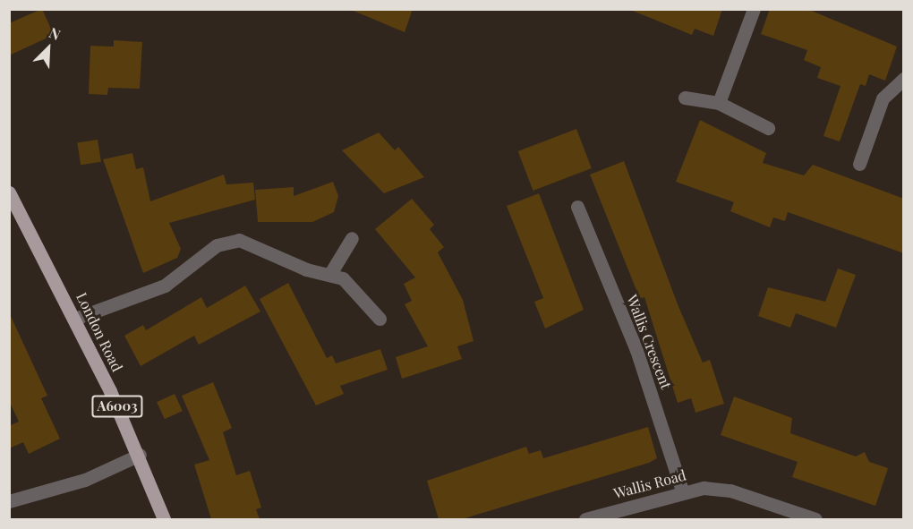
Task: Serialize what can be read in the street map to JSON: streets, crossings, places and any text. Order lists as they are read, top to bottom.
{
  "streets": {
    "main road": ["London Road", "A6003"],
    "street": ["Wallis Crescent", "Wallis Road"]
  },
  "crossings": [
    ["Wallis Crescent", "Wallis Road"]
  ],
  "north": "top right"
}
